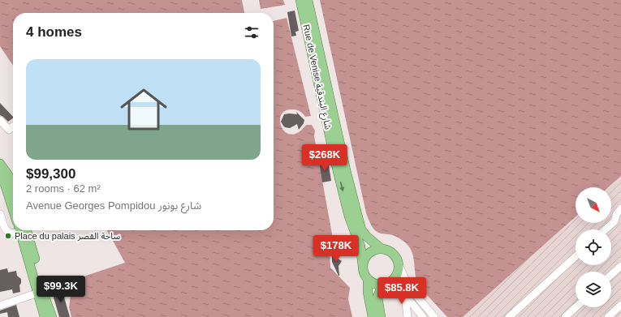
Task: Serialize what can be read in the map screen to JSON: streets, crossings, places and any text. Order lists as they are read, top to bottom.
{
  "streets": {
    "main road": ["Rue de Venise شارع البندقية"]
  },
  "places": ["Place du palais ساحة القصر"],
  "north": "bottom right",
  "page": {
    "heading": "4 homes",
    "list": [
      {
        "name": "$99,300",
        "note": "2 rooms · 62 m² · Avenue Georges Pompidou شارع بونور"
      }
    ],
    "price": [
      "$268K",
      "$178K",
      "$99.3K",
      "$85.8K"
    ]
  }
}
